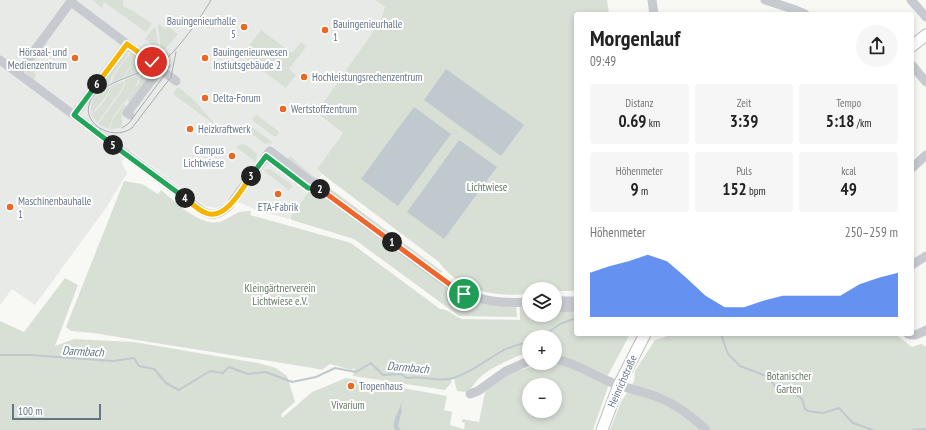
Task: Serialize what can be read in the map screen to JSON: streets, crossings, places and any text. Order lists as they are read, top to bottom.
{
  "streets": {
    "main road": ["Heinrichstraße"]
  },
  "water": ["Darmbach"],
  "parks": [
    "Lichtwiese",
    "Kleingärtnerverein Lichtwiese e.V.",
    "Botanischer Garten",
    "Vivarium"
  ],
  "places": [
    "Bauingenieurhalle 5",
    "Bauingenieurhalle 1",
    "Hörsaal- und Medienzentrum",
    "Bauingenieurwesen Instiutsgebäude 2",
    "Hochleistungsrechenzentrum",
    "Delta-Forum",
    "Wertstoffzentrum",
    "Heizkraftwerk",
    "Campus Lichtwiese",
    "ETA-Fabrik",
    "Maschinenbauhalle 1",
    "Tropenhaus"
  ],
  "scale_bar": "100 m",
  "page": {
    "heading": ["Morgenlauf", "09:49"],
    "pins": [
      "6",
      "5",
      "3",
      "2",
      "4",
      "1"
    ],
    "stats": [
      ["Distanz", "0.69 km"],
      ["Zeit", "3:39"],
      ["Tempo", "5:18 /km"],
      ["Höhenmeter", "9 m"],
      ["Puls", "152 bpm"],
      ["kcal", "49"]
    ],
    "chart": ["Höhenmeter", "250–259 m"],
    "map_buttons": ["+", "−"],
    "scale": "100 m"
  }
}
